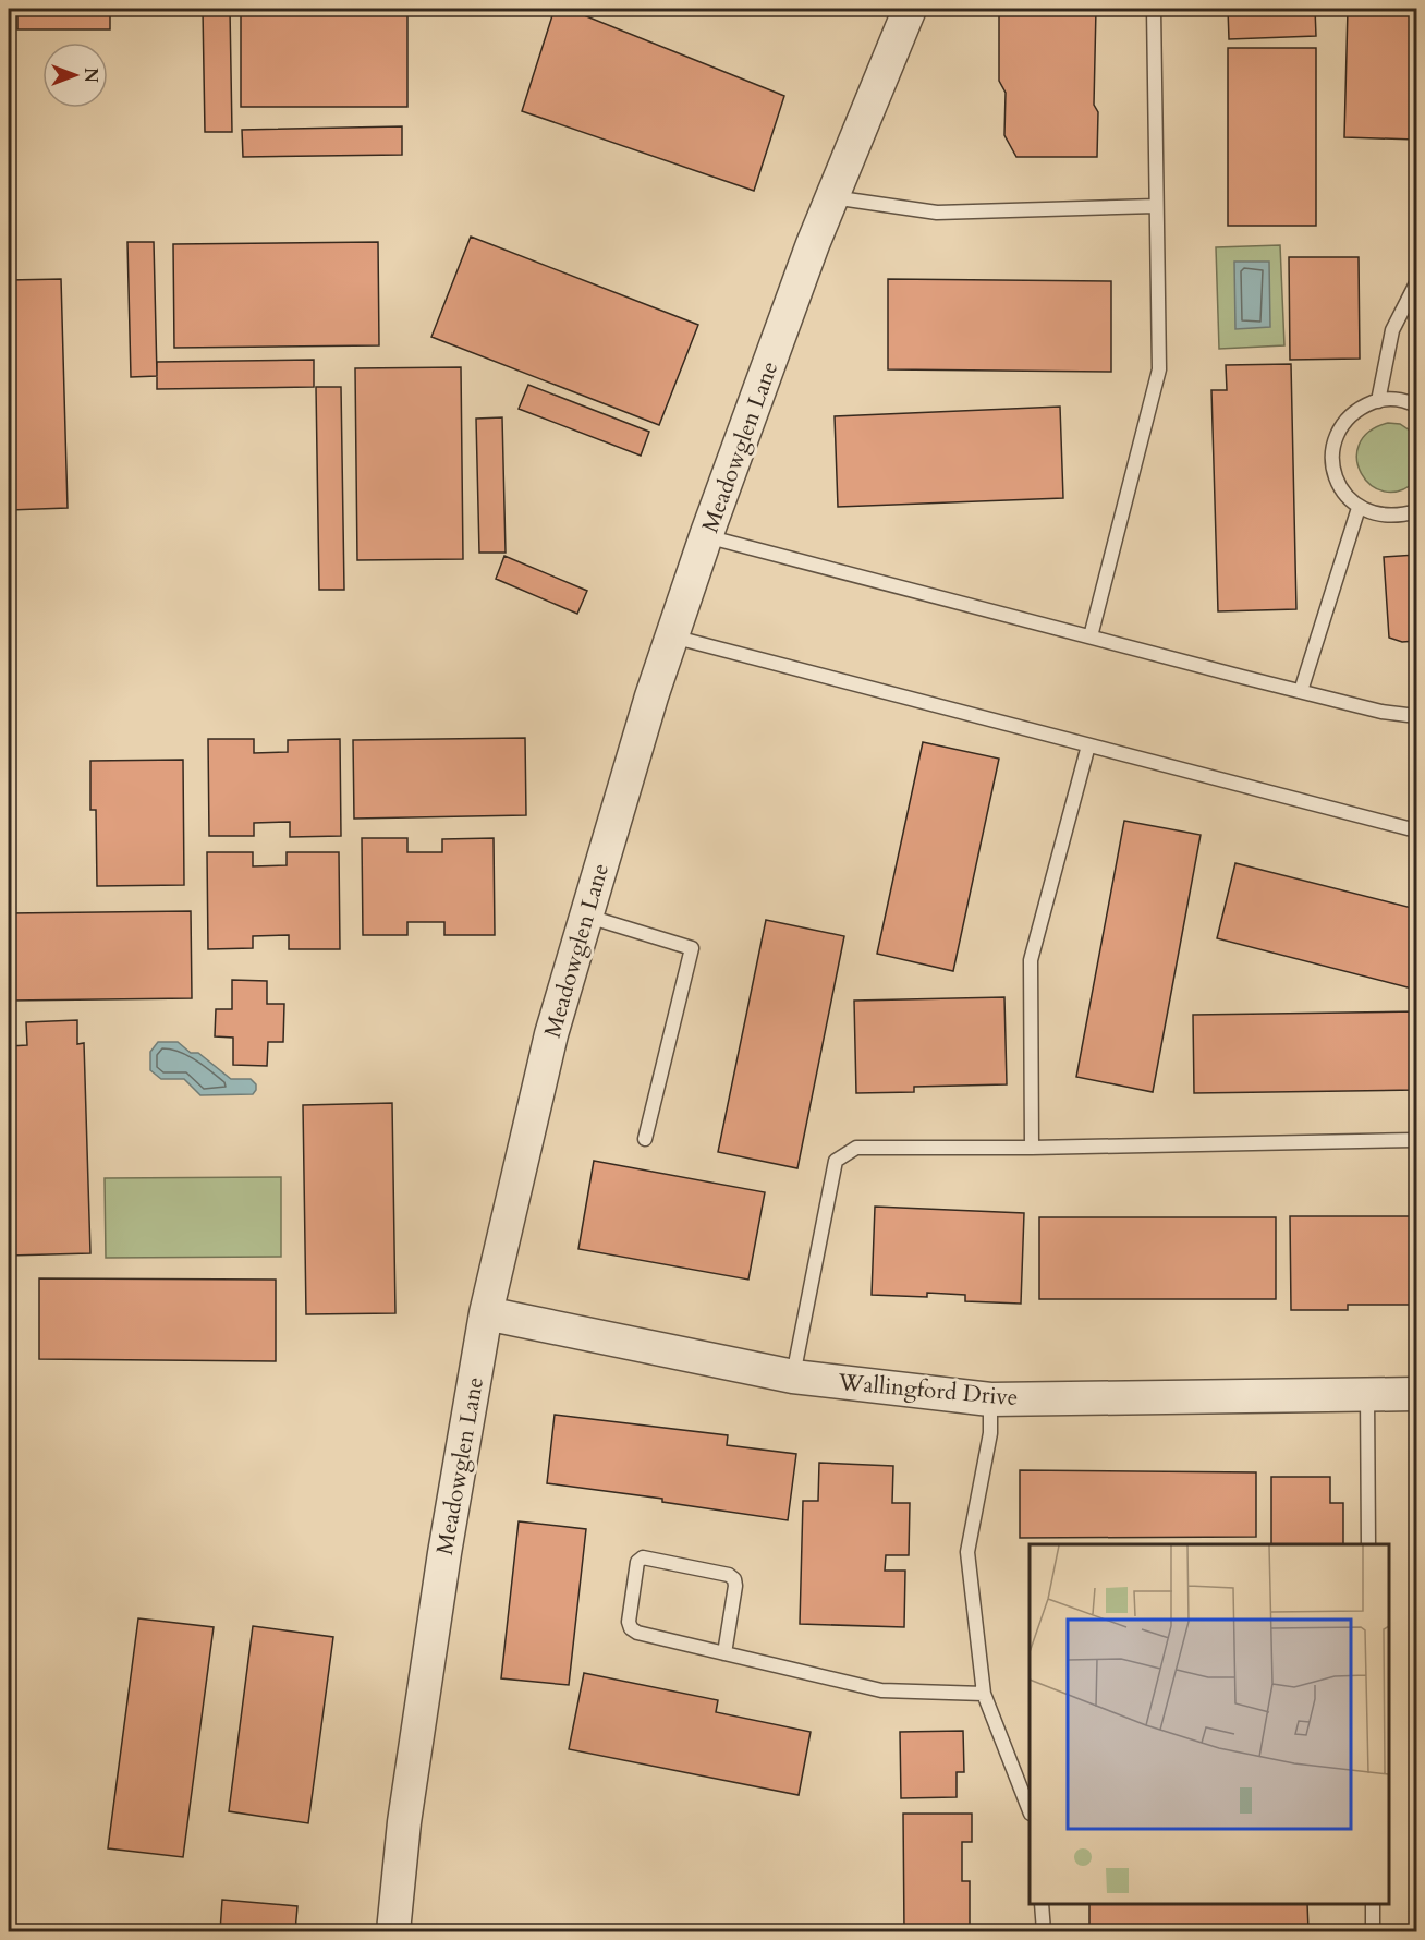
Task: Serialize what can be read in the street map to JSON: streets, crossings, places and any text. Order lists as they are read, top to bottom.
{
  "streets": {
    "street": ["Meadowglen Lane", "Wallingford Drive"]
  },
  "crossings": [
    ["Meadowglen Lane", "Wallingford Drive"]
  ],
  "north": "right"
}
